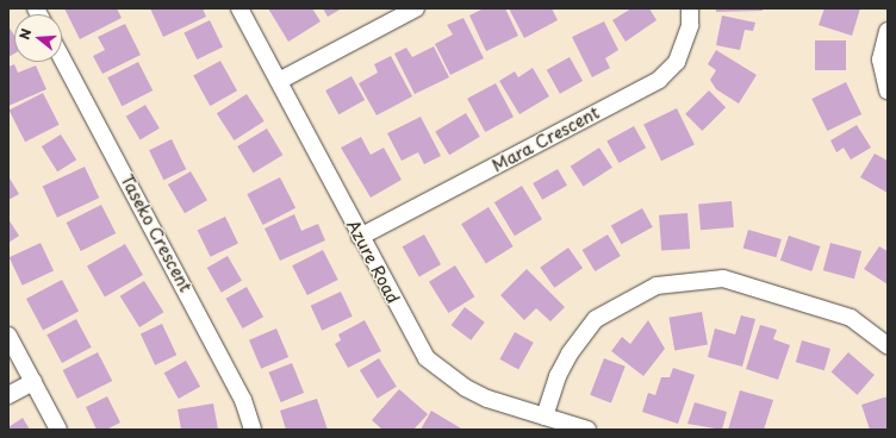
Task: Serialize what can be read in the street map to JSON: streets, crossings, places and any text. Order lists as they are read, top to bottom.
{
  "streets": {
    "street": ["Mara Crescent", "Taseko Crescent", "Azure Road"]
  },
  "crossings": [
    ["Mara Crescent", "Azure Road"]
  ],
  "north": "left"
}
